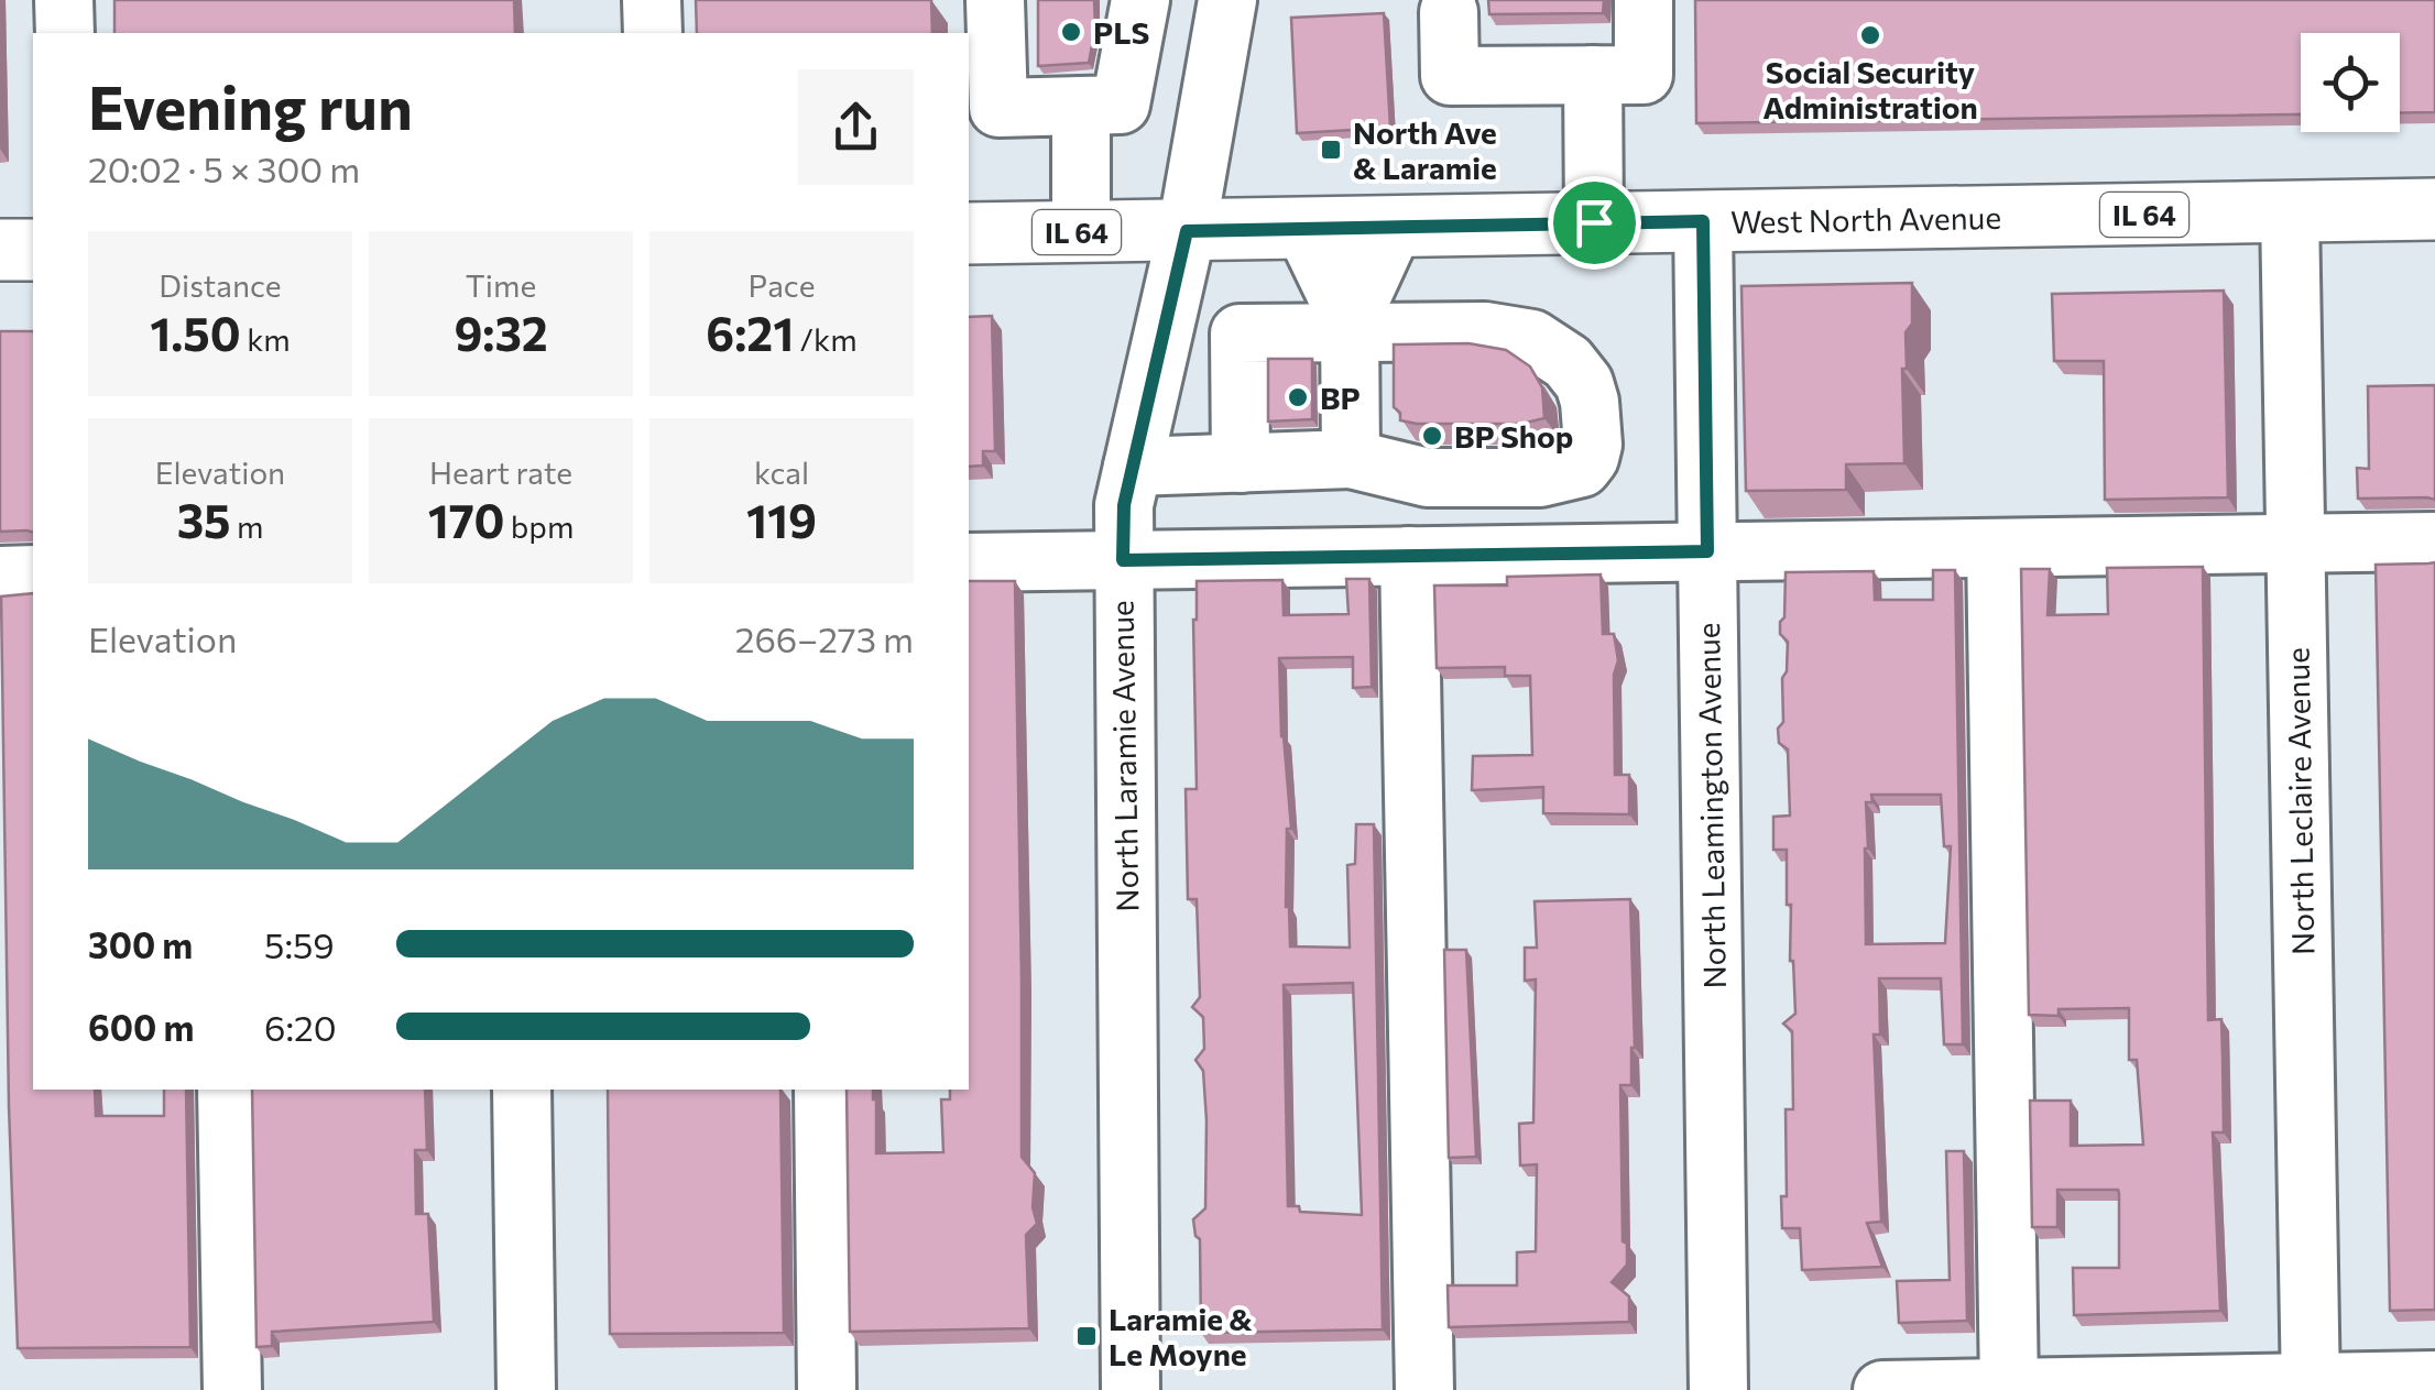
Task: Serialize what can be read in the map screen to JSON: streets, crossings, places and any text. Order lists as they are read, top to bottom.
{
  "streets": {
    "main road": ["IL 64", "West North Avenue"],
    "street": ["North Laramie Avenue", "North Leclaire Avenue", "North Leamington Avenue"]
  },
  "crossings": [
    ["West North Avenue", "North Laramie Avenue"],
    ["West North Avenue", "North Leclaire Avenue"],
    ["West North Avenue", "North Leamington Avenue"]
  ],
  "places": {
    "other": [
      "PLS",
      "Social Security Administration",
      "BP",
      "BP Shop"
    ],
    "transit": ["North Ave & Laramie", "Laramie & Le Moyne"]
  },
  "page": {
    "heading": ["Evening run", "20:02 · 5 × 300 m"],
    "stats": [
      ["Distance", "1.50 km"],
      ["Time", "9:32"],
      ["Pace", "6:21 /km"],
      ["Elevation", "35 m"],
      ["Heart rate", "170 bpm"],
      ["kcal", "119"]
    ],
    "chart": ["Elevation", "266–273 m"],
    "list": [
      {
        "name": "300 m",
        "note": "5:59"
      },
      {
        "name": "600 m",
        "note": "6:20"
      }
    ]
  }
}
